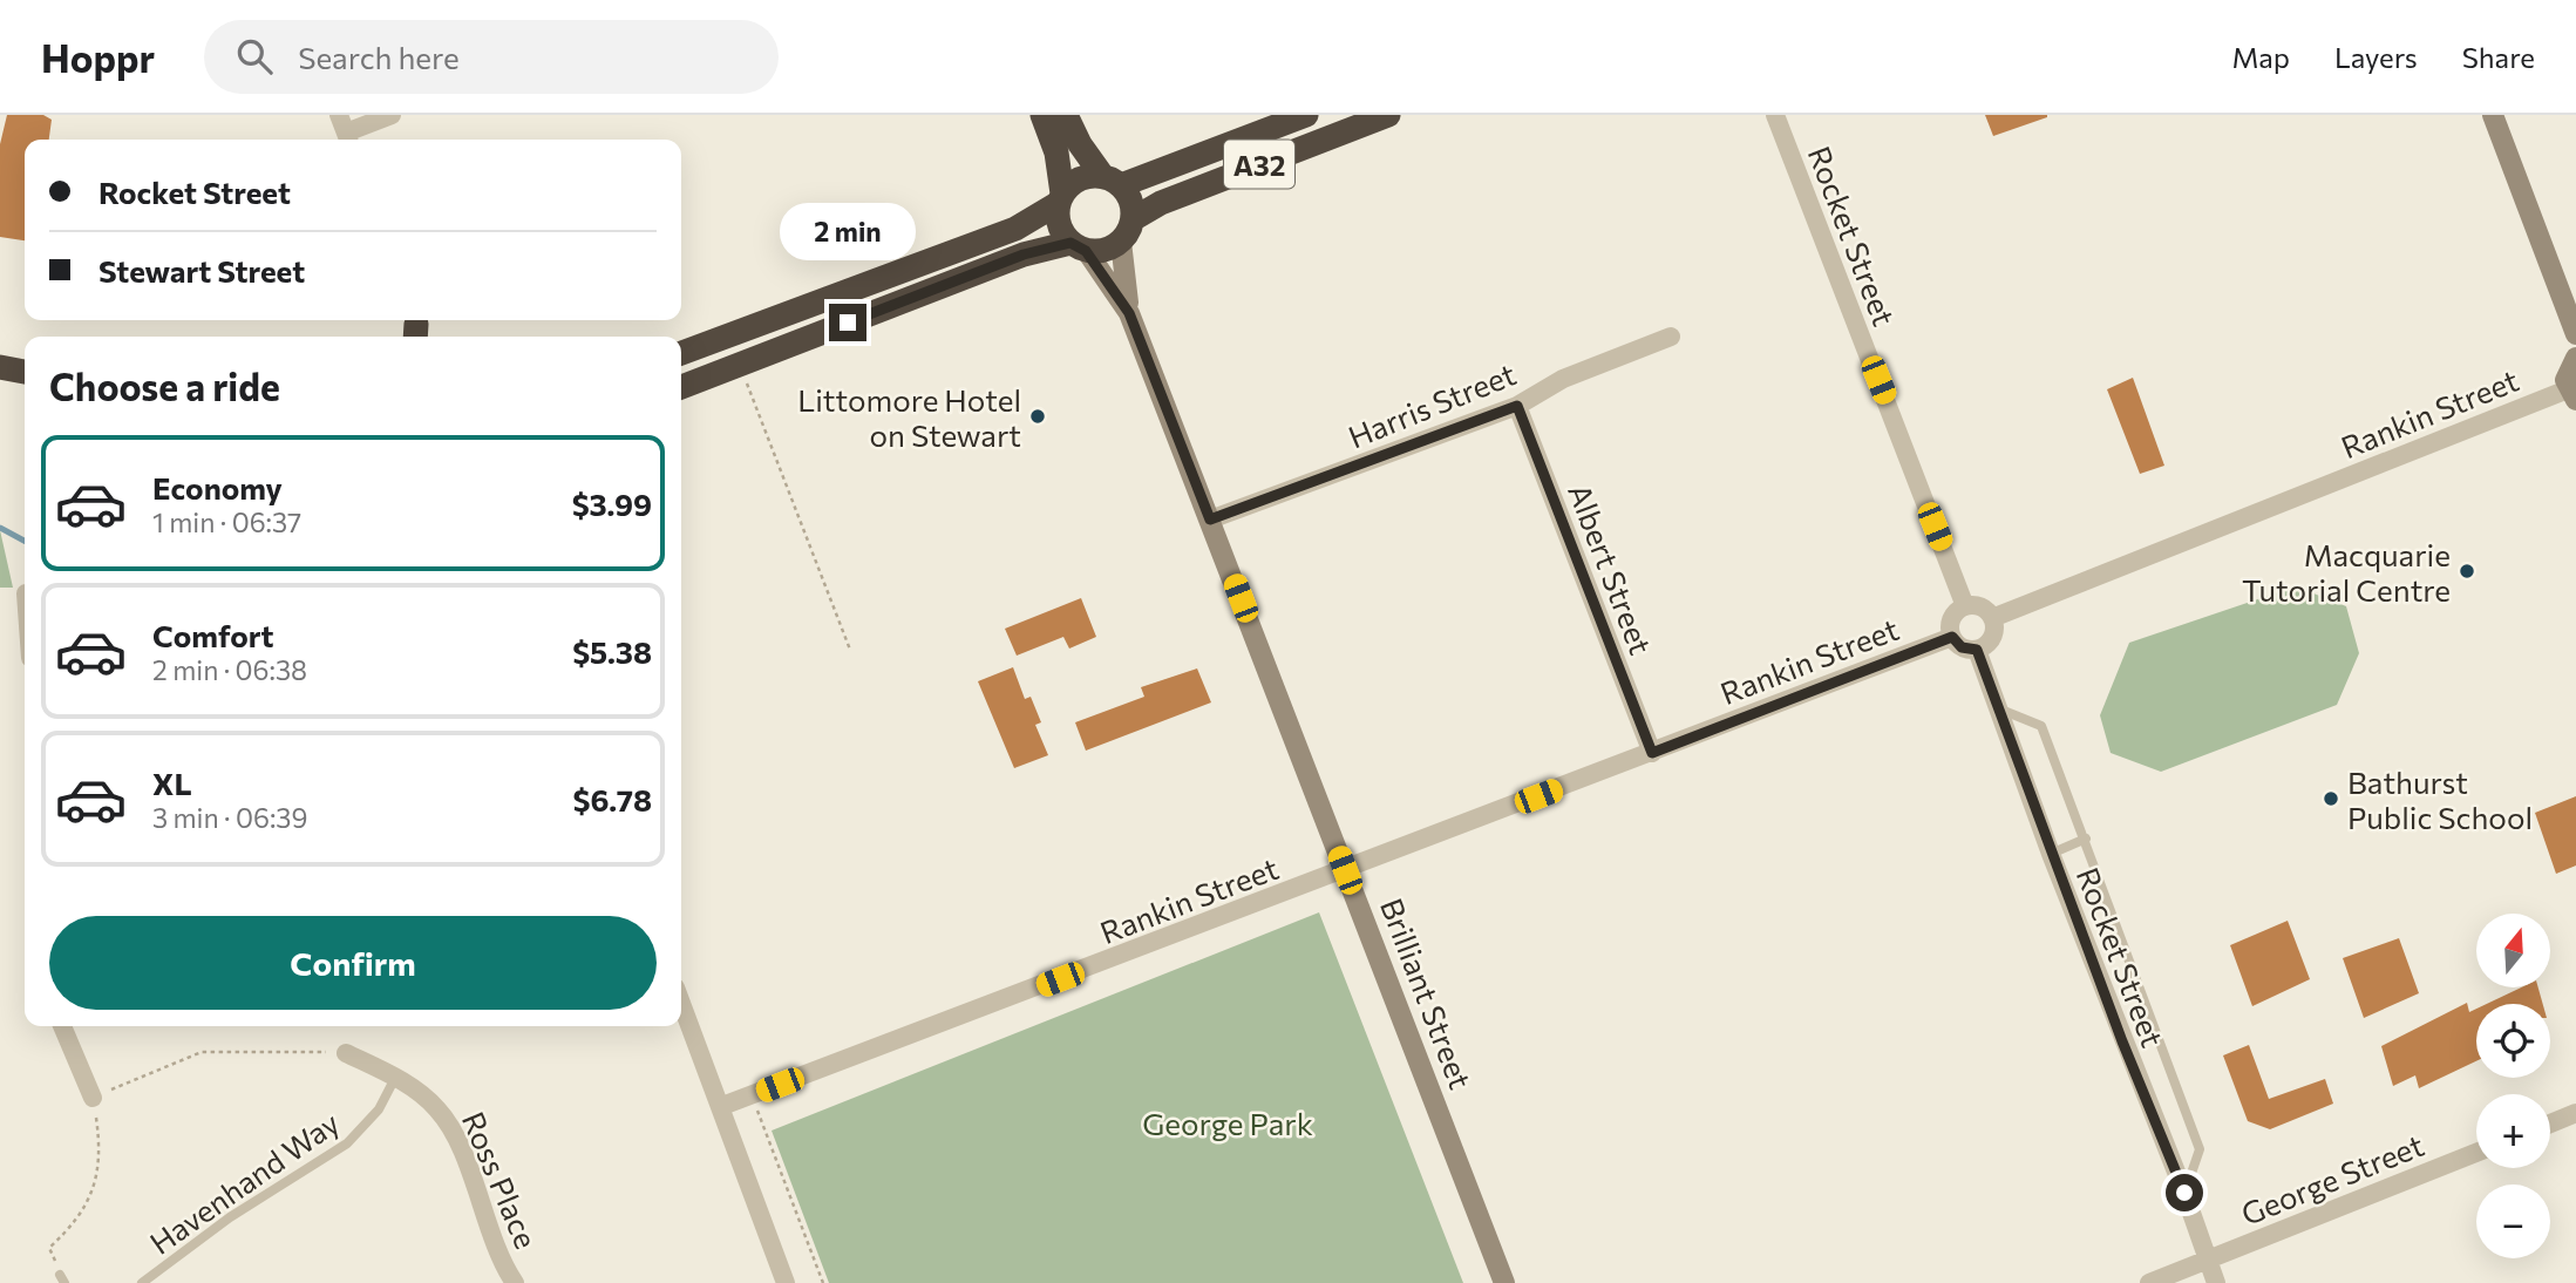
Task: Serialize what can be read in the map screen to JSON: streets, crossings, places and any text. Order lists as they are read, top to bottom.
{
  "streets": {
    "highway": ["A32"],
    "street": [
      "Rocket Street",
      "Harris Street",
      "Rankin Street",
      "Albert Street",
      "Brilliant Street",
      "George Street",
      "Ross Place"
    ],
    "lane": ["Havenhand Way"]
  },
  "crossings": [
    ["A32", "Brilliant Street"],
    ["Rocket Street", "Rankin Street"],
    ["Rocket Street", "George Street"],
    ["Harris Street", "Albert Street"],
    ["Harris Street", "Brilliant Street"],
    ["Rankin Street", "Albert Street"],
    ["Rankin Street", "Brilliant Street"],
    ["Ross Place", "Havenhand Way"]
  ],
  "parks": ["George Park"],
  "places": ["Littomore Hotel on Stewart", "Macquarie Tutorial Centre", "Bathurst Public School"],
  "north": "top",
  "page": {
    "header": "Hoppr",
    "search": "Search here",
    "nav": ["Map", "Layers", "Share"],
    "banner": ["Rocket Street", "Stewart Street"],
    "bubble": "2 min",
    "heading": "Choose a ride",
    "list": [
      {
        "name": "Economy",
        "note": "1 min · 06:37",
        "value": "$3.99"
      },
      {
        "name": "Comfort",
        "note": "2 min · 06:38",
        "value": "$5.38"
      },
      {
        "name": "XL",
        "note": "3 min · 06:39",
        "value": "$6.78"
      }
    ],
    "buttons": "Confirm",
    "map_buttons": ["+", "−"]
  }
}
